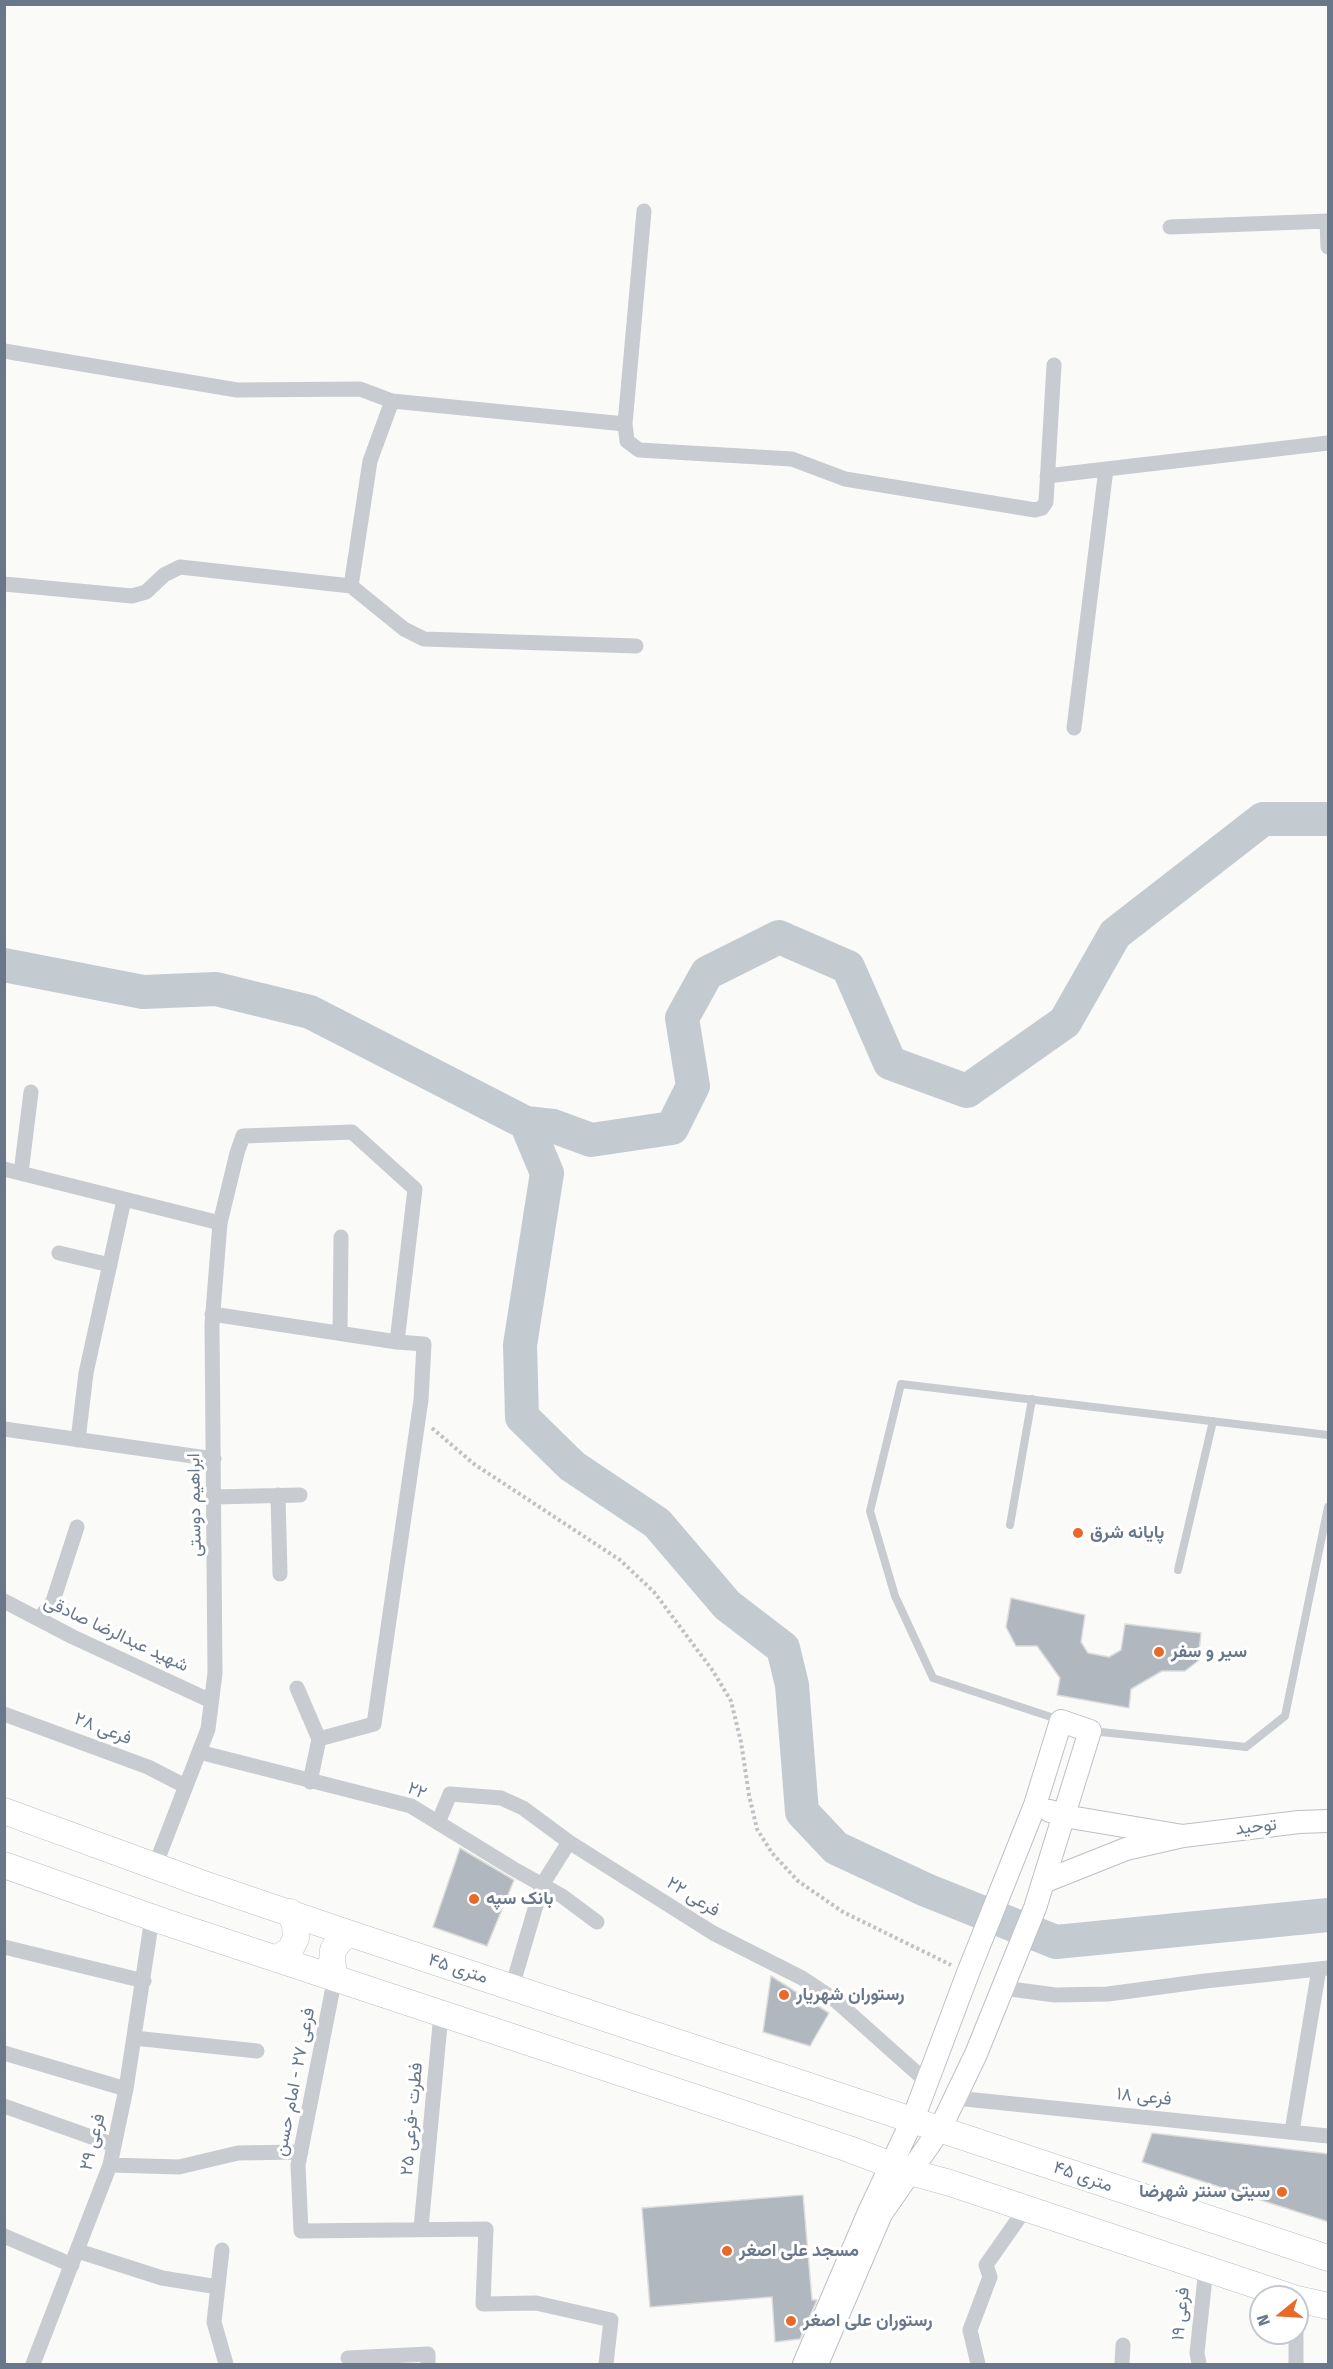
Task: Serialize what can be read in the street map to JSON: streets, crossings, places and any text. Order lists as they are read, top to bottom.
{
  "streets": {
    "main road": ["۴۵ متری"],
    "street": [
      "ابراهیم دوستی",
      "شهید عبدالرضا صادقی",
      "فرعی ۲۸",
      "۲۲",
      "توحید",
      "فرعی ۲۲",
      "فرعی ۲۷ - امام حسن",
      "فرعی ۱۸",
      "فطرت -فرعی ۲۵",
      "فرعی ۲۹",
      "فرعی ۱۹"
    ]
  },
  "crossings": [
    ["ابراهیم دوستی", "شهید عبدالرضا صادقی"],
    ["ابراهیم دوستی", "فرعی ۲۸"],
    ["ابراهیم دوستی", "۲۲"],
    ["ابراهیم دوستی", "۴۵ متری"],
    ["۲۲", "فرعی ۲۲"],
    ["فرعی ۲۷ - امام حسن", "فطرت -فرعی ۲۵"]
  ],
  "places": [
    "پایانه شرق",
    "سیر و سفر",
    "بانک سپه",
    "رستوران شهریار",
    "سیتی سنتر شهرضا",
    "مسجد علی اصغر",
    "رستوران علی اصغر"
  ],
  "north": "left"
}
